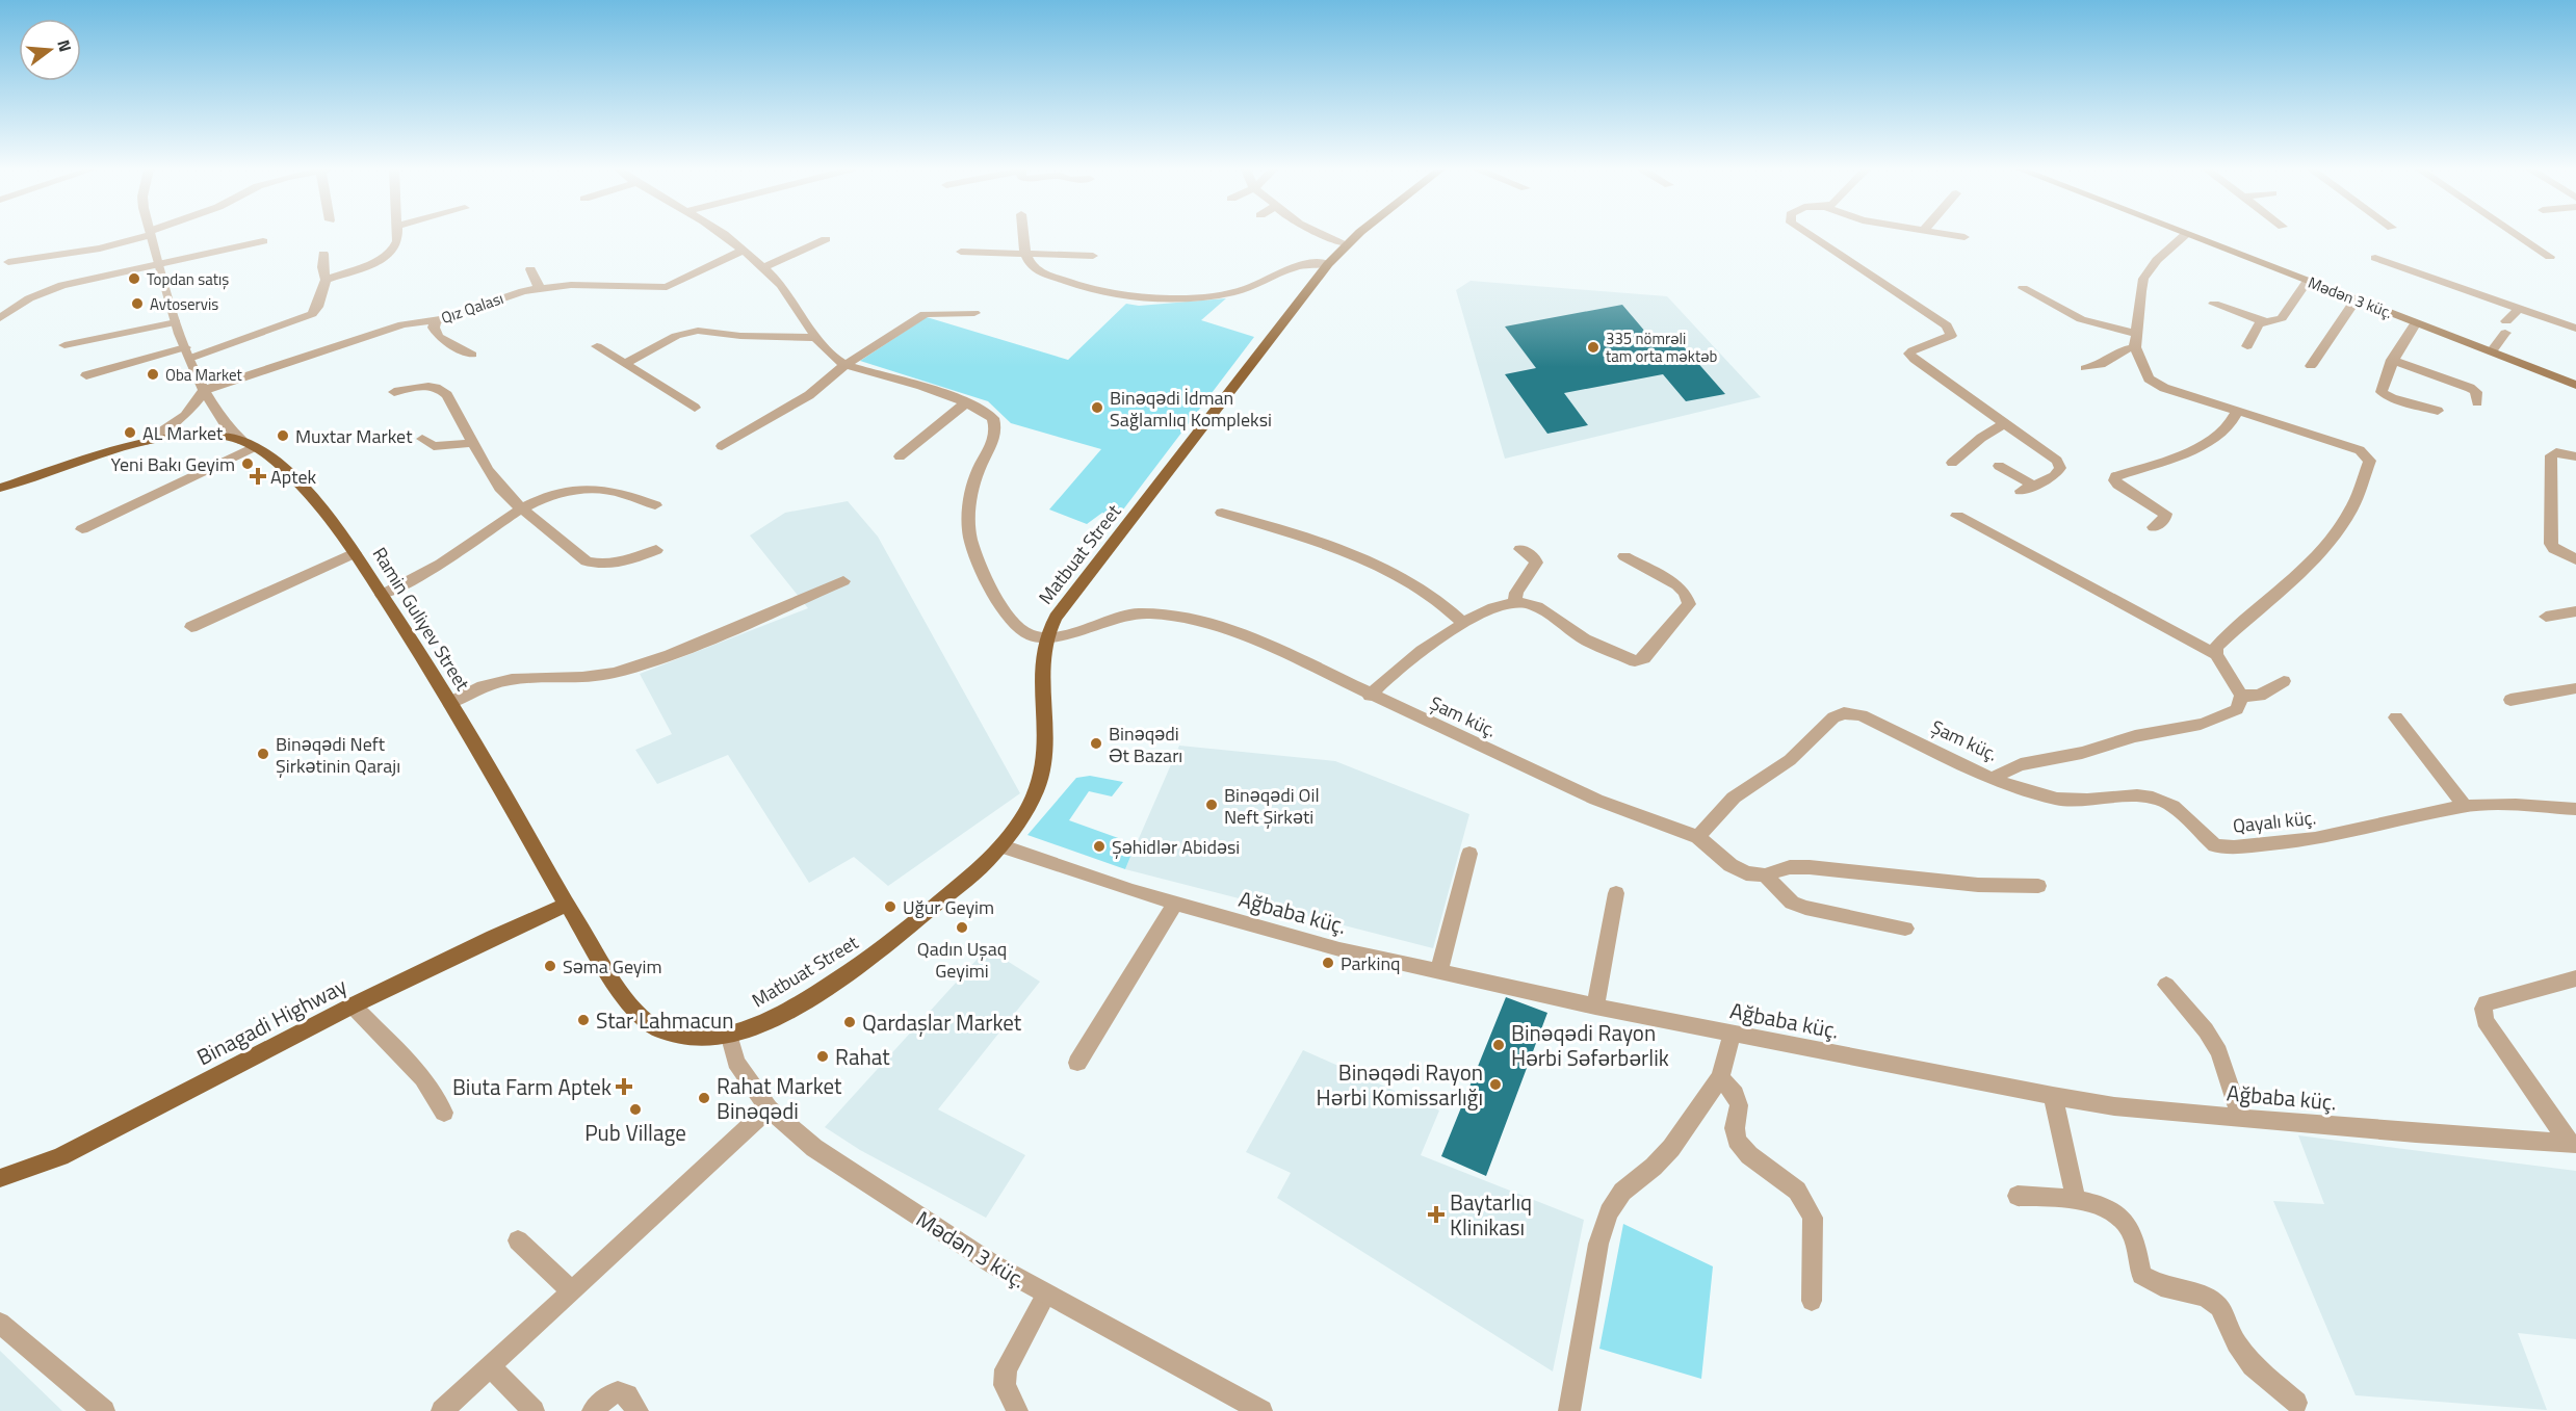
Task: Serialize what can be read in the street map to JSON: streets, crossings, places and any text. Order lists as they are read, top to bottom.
{
  "streets": {
    "main road": [
      "Mədən 3 küç.",
      "Matbuat Street",
      "Ramin Guliyev Street",
      "Binagadi Highway"
    ],
    "street": [
      "Qız Qalası",
      "Şam küç.",
      "Qayalı küç.",
      "Ağbaba küç."
    ]
  },
  "crossings": [
    ["Mədən 3 küç.", "Matbuat Street"],
    ["Mədən 3 küç.", "Ramin Guliyev Street"],
    ["Qız Qalası", "Ramin Guliyev Street"],
    ["Matbuat Street", "Ramin Guliyev Street"],
    ["Matbuat Street", "Şam küç."],
    ["Matbuat Street", "Ağbaba küç."],
    ["Ramin Guliyev Street", "Binagadi Highway"],
    ["Şam küç.", "Qayalı küç."]
  ],
  "places": {
    "other": [
      "Topdan satış",
      "Avtoservis",
      "335 nömrəli tam orta məktəb",
      "Oba Market",
      "Binəqədi İdman Sağlamlıq Kompleksi",
      "AL Market",
      "Muxtar Market",
      "Yeni Bakı Geyim",
      "Binəqədi Ət Bazarı",
      "Binəqədi Neft Şirkətinin Qarajı",
      "Binəqədi Oil Neft Şirkəti",
      "Şəhidlər Abidəsi",
      "Uğur Geyim",
      "Qadın Uşaq Geyimi",
      "Parkinq",
      "Səma Geyim",
      "Star Lahmacun",
      "Qardaşlar Market",
      "Binəqədi Rayon Hərbi Səfərbərlik",
      "Rahat",
      "Binəqədi Rayon Hərbi Komissarlığı",
      "Rahat Market Binəqədi",
      "Pub Village"
    ],
    "health": ["Aptek", "Biuta Farm Aptek", "Baytarlıq Klinikası"]
  },
  "north": "right"
}
